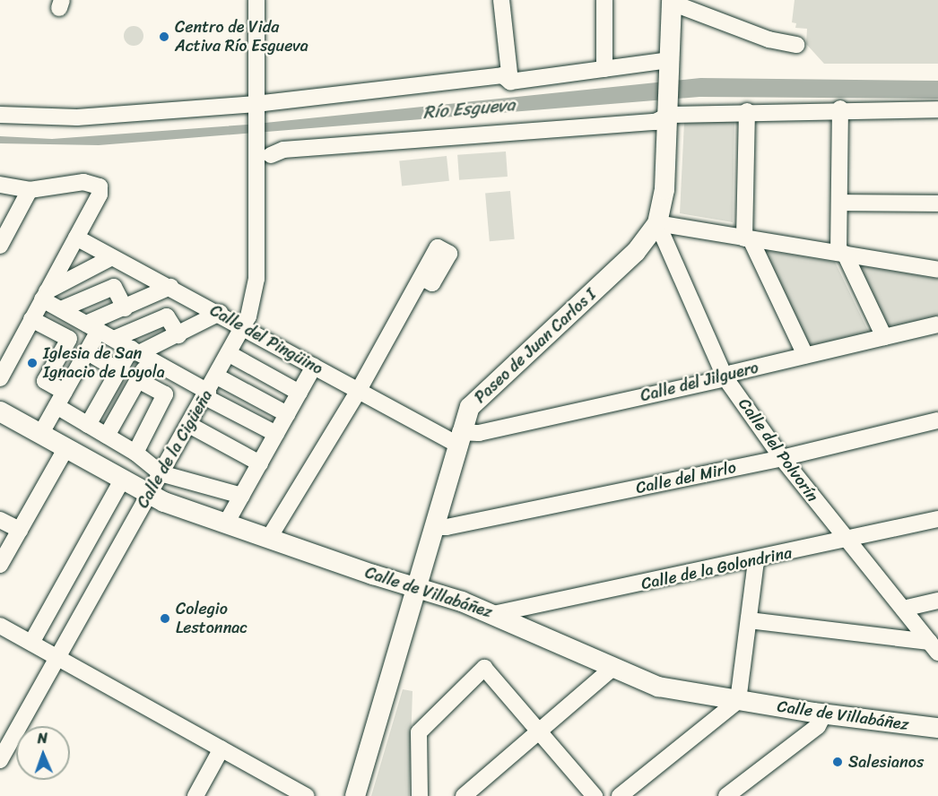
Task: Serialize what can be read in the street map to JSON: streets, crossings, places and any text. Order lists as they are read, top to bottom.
{
  "streets": {
    "main road": ["Paseo de Juan Carlos I", "Calle de Villabáñez"],
    "street": [
      "Calle del Pingüino",
      "Calle del Jilguero",
      "Calle de la Cigüeña",
      "Calle del Polvorín",
      "Calle del Mirlo",
      "Calle de la Golondrina"
    ]
  },
  "crossings": [
    ["Calle del Pingüino", "Paseo de Juan Carlos I"],
    ["Calle del Pingüino", "Calle del Jilguero"],
    ["Calle del Pingüino", "Calle de la Cigüeña"],
    ["Paseo de Juan Carlos I", "Calle del Jilguero"],
    ["Paseo de Juan Carlos I", "Calle del Polvorín"],
    ["Paseo de Juan Carlos I", "Calle del Mirlo"],
    ["Paseo de Juan Carlos I", "Calle de Villabáñez"],
    ["Calle del Jilguero", "Calle del Polvorín"],
    ["Calle de la Cigüeña", "Calle de Villabáñez"],
    ["Calle del Polvorín", "Calle del Mirlo"],
    ["Calle del Polvorín", "Calle de la Golondrina"],
    ["Calle de la Golondrina", "Calle de Villabáñez"]
  ],
  "water": ["Río Esgueva"],
  "places": [
    "Centro de Vida Activa Río Esgueva",
    "Iglesia de San Ignacio de Loyola",
    "Colegio Lestonnac",
    "Salesianos"
  ],
  "north": "top"
}
